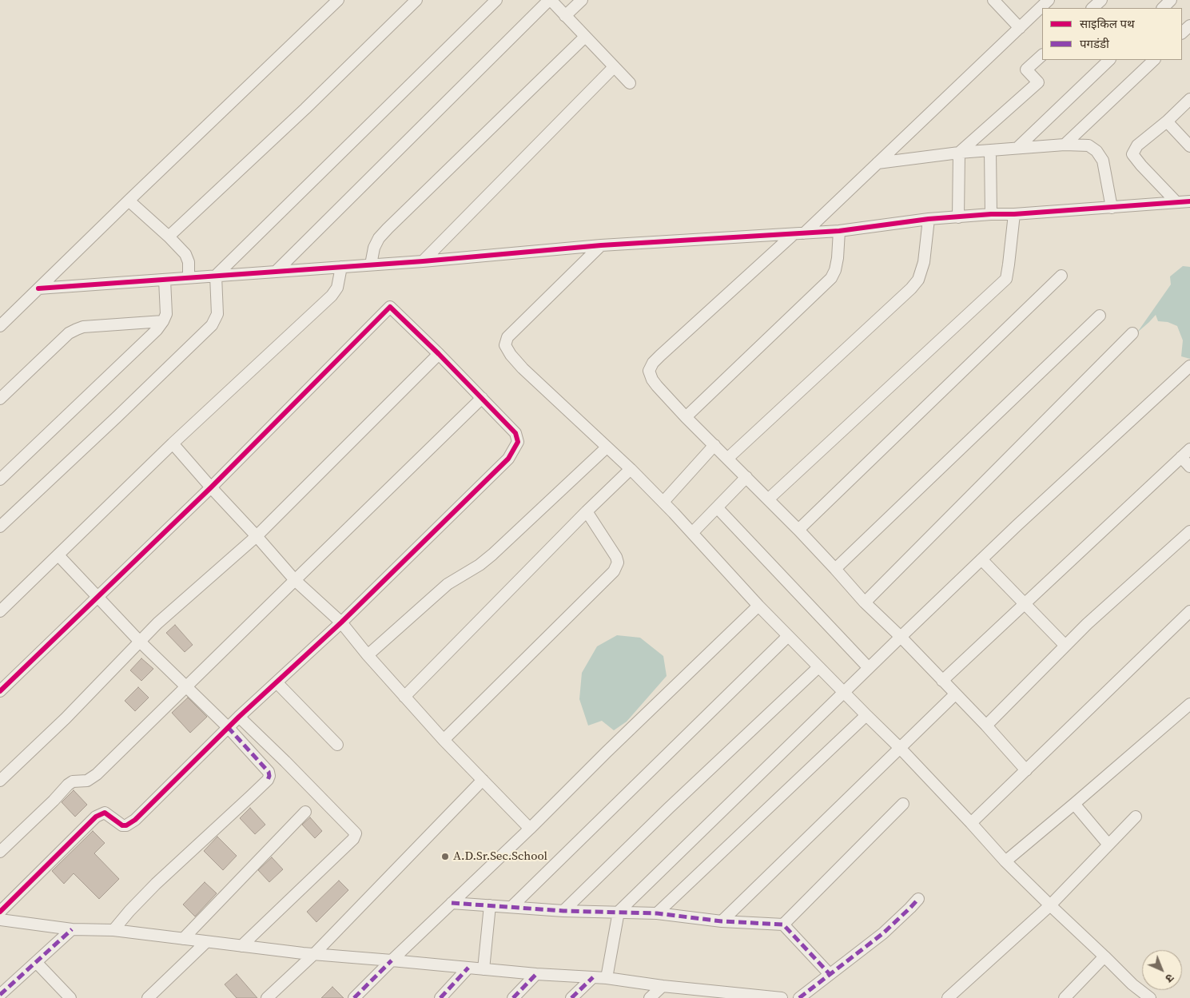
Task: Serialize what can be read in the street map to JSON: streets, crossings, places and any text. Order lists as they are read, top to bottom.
{
  "places": ["A.D.Sr.Sec.School"],
  "legend": ["साइकिल पथ", "पगडंडी"],
  "north": "bottom right"
}
